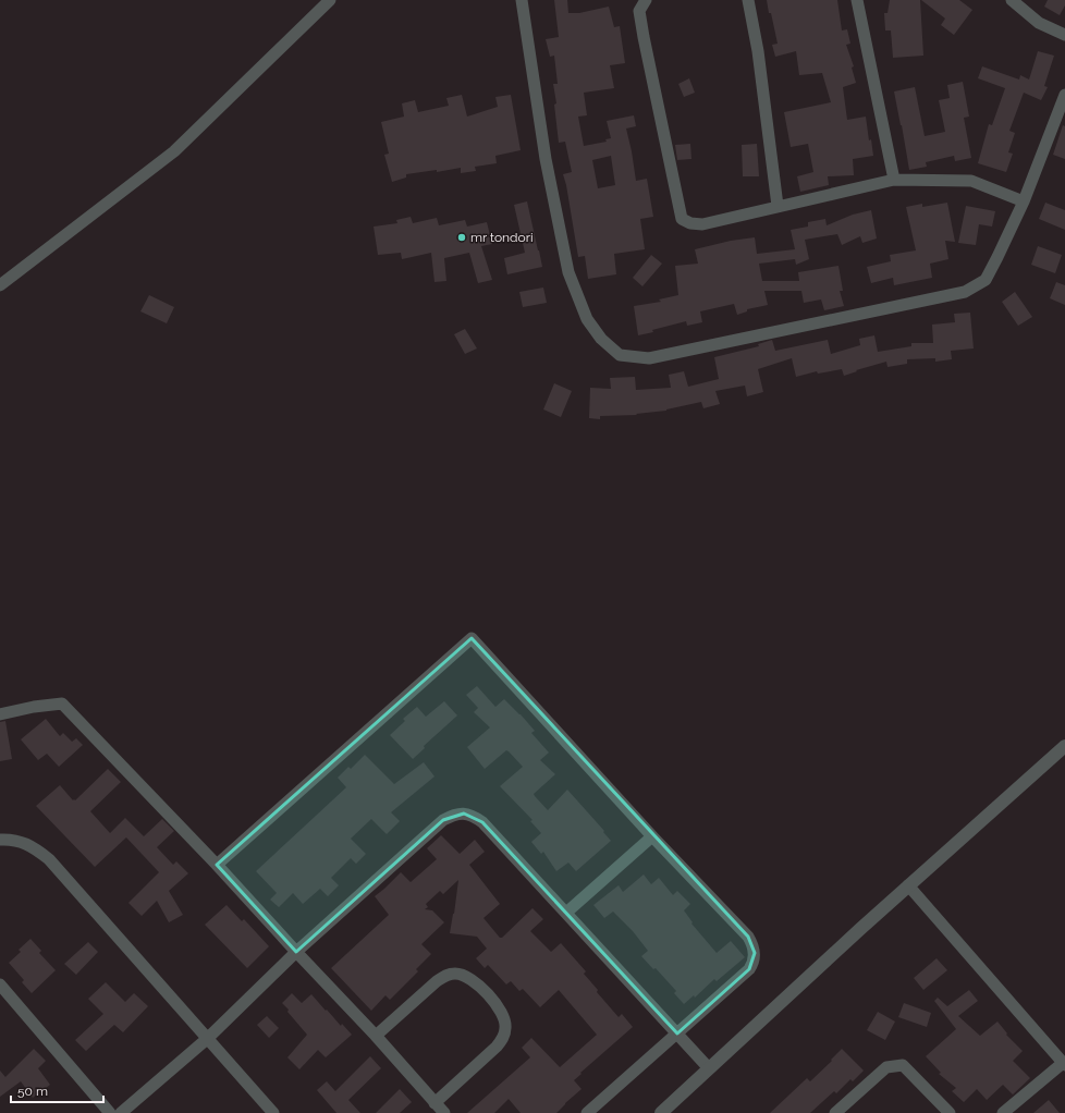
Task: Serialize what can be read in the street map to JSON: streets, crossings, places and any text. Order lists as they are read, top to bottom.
{
  "places": ["mr tondori"],
  "scale_bar": "50 m"
}
